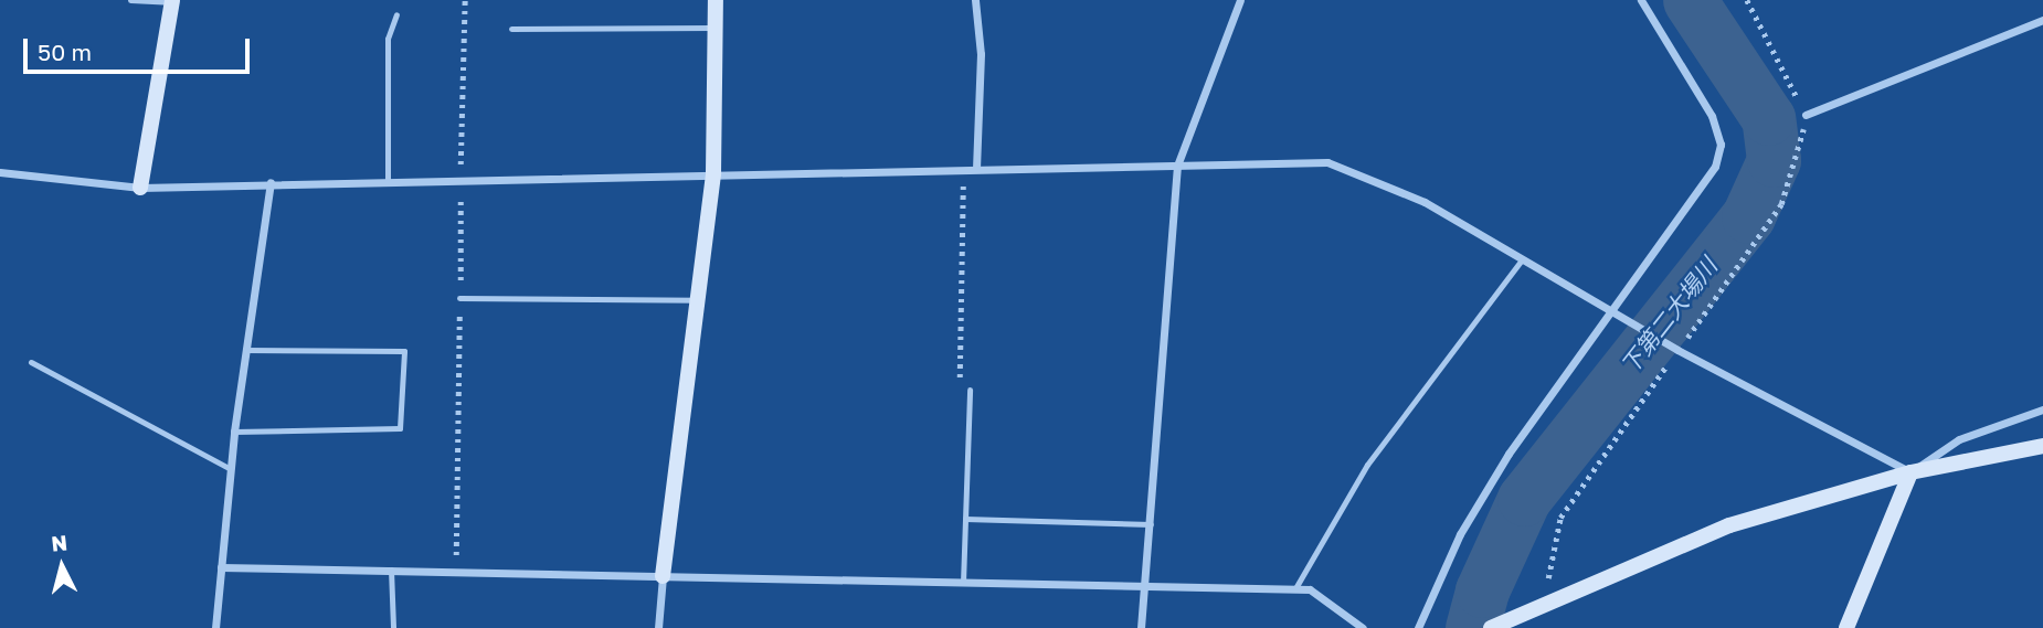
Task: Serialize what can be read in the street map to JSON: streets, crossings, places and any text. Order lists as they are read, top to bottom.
{
  "water": ["下第二大場川"],
  "scale_bar": "50 m",
  "north": "top"
}
